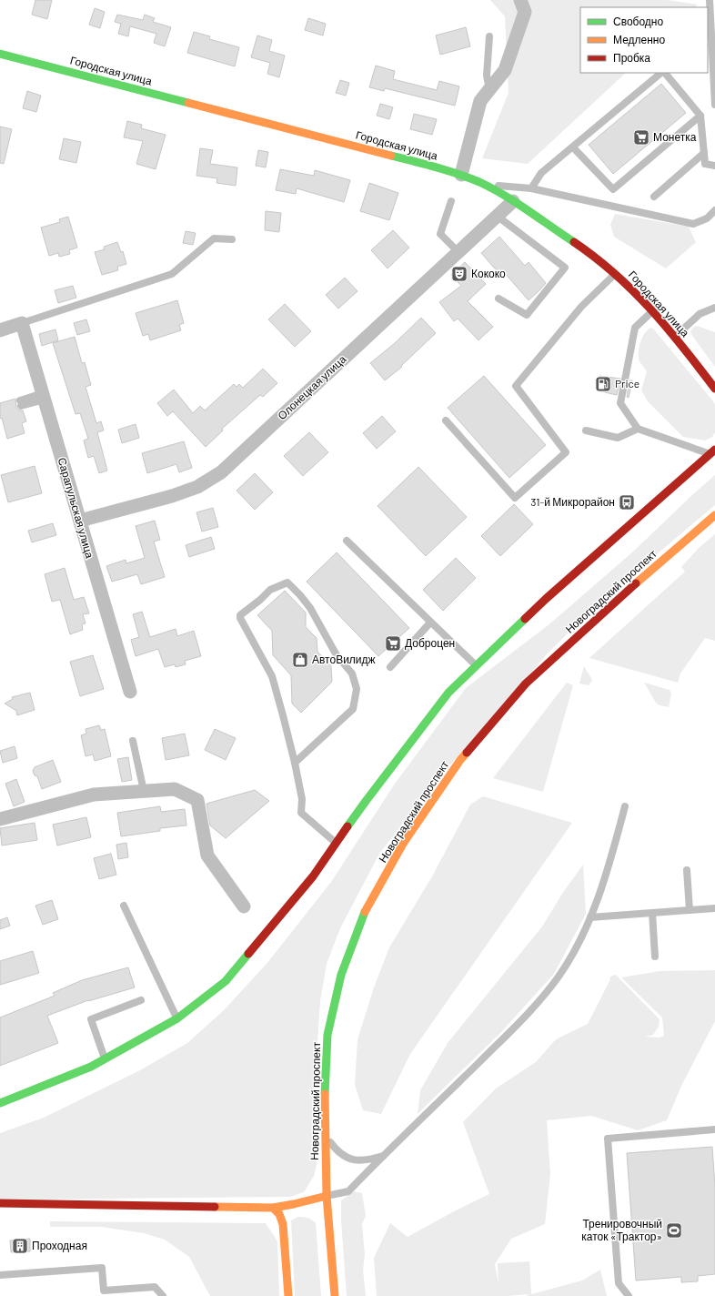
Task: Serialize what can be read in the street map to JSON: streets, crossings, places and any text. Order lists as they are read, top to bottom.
{
  "streets": {
    "main road": ["Городская улица", "Новоградский проспект"],
    "street": ["Олонецкая улица", "Сарапульская улица"]
  },
  "crossings": [
    ["Городская улица", "Олонецкая улица"],
    ["Олонецкая улица", "Сарапульская улица"]
  ],
  "places": {
    "supermarket": ["Монетка", "Доброцен"],
    "theatre": ["Кококо"],
    "fuel station": ["Price"],
    "bus stop": ["31-й Микрорайон"],
    "shop": ["АвтоВилидж"],
    "sports": ["Тренировочный каток «Трактор»"],
    "building": ["Проходная"]
  },
  "legend": ["Свободно", "Медленно", "Пробка"]
}
